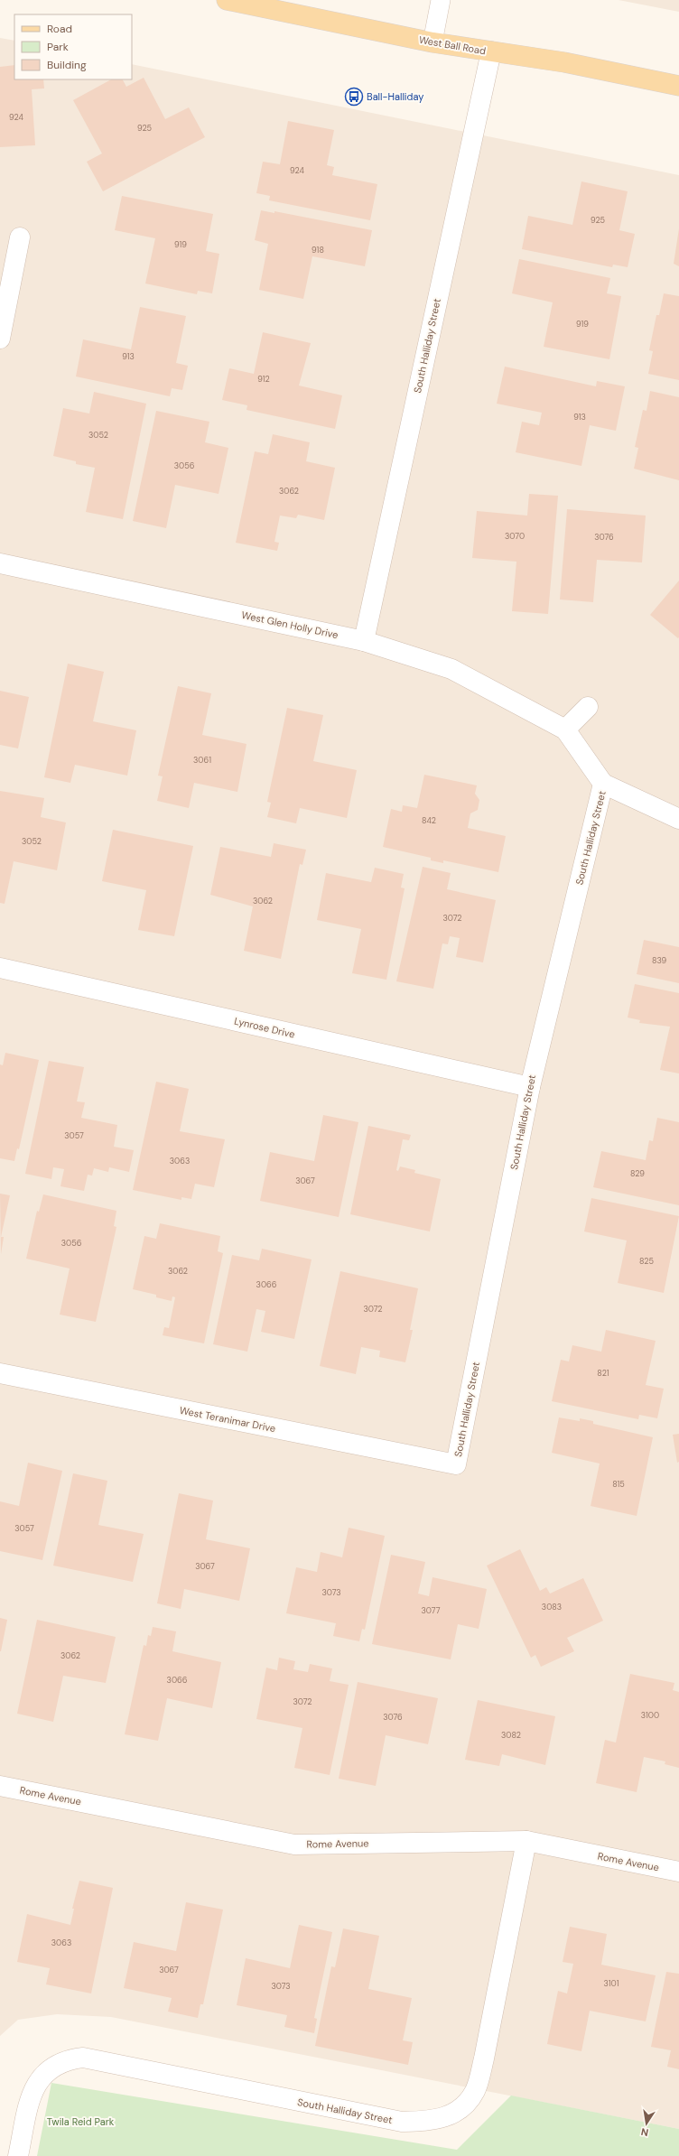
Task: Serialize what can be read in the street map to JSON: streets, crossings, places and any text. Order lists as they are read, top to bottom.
{
  "streets": {
    "main road": ["West Ball Road"],
    "street": [
      "South Halliday Street",
      "West Glen Holly Drive",
      "Lynrose Drive",
      "West Teranimar Drive",
      "Rome Avenue"
    ]
  },
  "crossings": [
    ["West Ball Road", "South Halliday Street"],
    ["South Halliday Street", "West Glen Holly Drive"],
    ["South Halliday Street", "Lynrose Drive"],
    ["South Halliday Street", "West Teranimar Drive"],
    ["South Halliday Street", "Rome Avenue"]
  ],
  "parks": ["Twila Reid Park"],
  "places": {
    "bus stop": ["Ball-Halliday"]
  },
  "house_numbers": [
    "924",
    "925",
    "924",
    "925",
    "919",
    "918",
    "919",
    "913",
    "912",
    "913",
    "3052",
    "3056",
    "3062",
    "3070",
    "3076",
    "3061",
    "842",
    "3052",
    "3062",
    "3072",
    "839",
    "3057",
    "3063",
    "829",
    "3067",
    "3056",
    "825",
    "3062",
    "3066",
    "3072",
    "821",
    "815",
    "3057",
    "3067",
    "3073",
    "3083",
    "3077",
    "3062",
    "3066",
    "3072",
    "3100",
    "3076",
    "3082",
    "3063",
    "3067",
    "3101",
    "3073"
  ],
  "legend": ["Road", "Park", "Building"],
  "north": "bottom"
}
